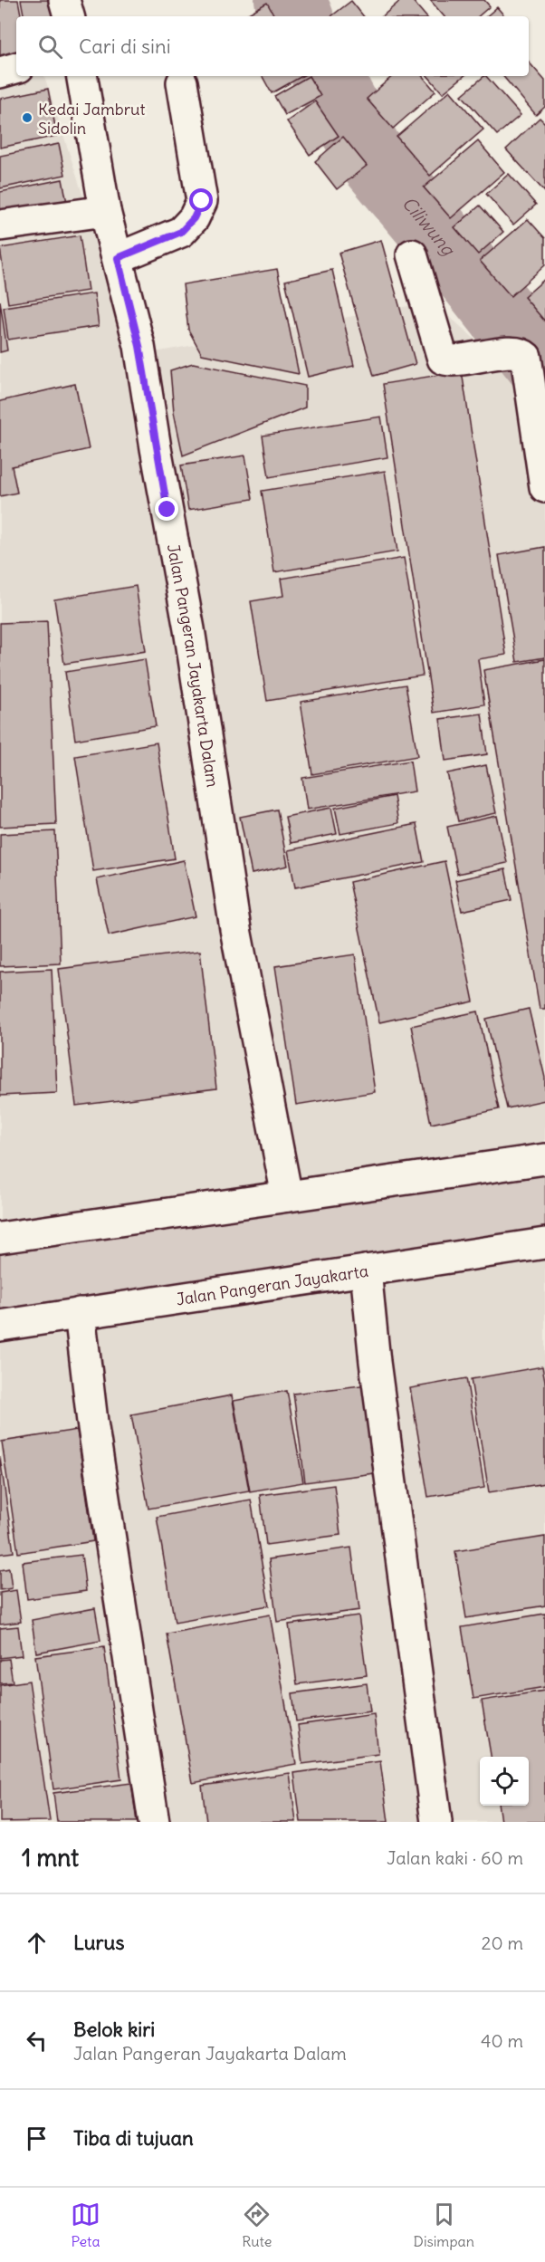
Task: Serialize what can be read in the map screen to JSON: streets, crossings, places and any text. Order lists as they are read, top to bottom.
{
  "streets": {
    "street": ["Jalan Pangeran Jayakarta Dalam", "Jalan Pangeran Jayakarta"]
  },
  "water": ["Ciliwung"],
  "places": ["Kedai Jambrut Sidolin"],
  "page": {
    "search": "Cari di sini",
    "heading": ["1 mnt", "Jalan kaki · 60 m"],
    "list": [
      ["Lurus", "20 m"],
      ["Belok kiri", "Jalan Pangeran Jayakarta Dalam", "40 m"],
      "Tiba di tujuan"
    ],
    "nav": ["Peta", "Rute", "Disimpan"]
  }
}
